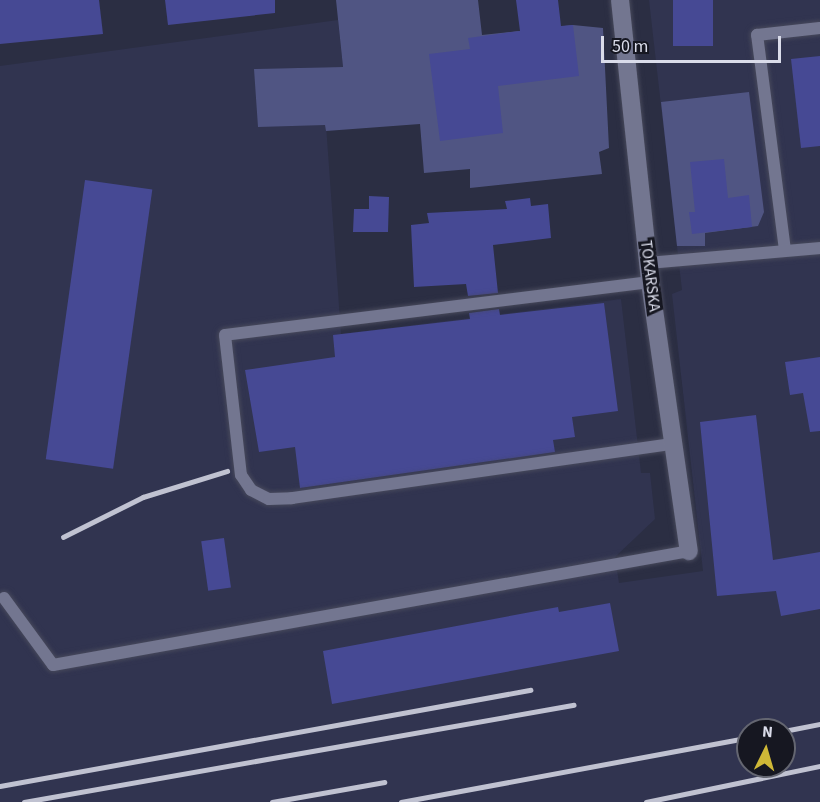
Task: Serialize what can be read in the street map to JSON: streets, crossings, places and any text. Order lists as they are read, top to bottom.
{
  "streets": {
    "street": ["TOKARSKA"]
  },
  "scale_bar": "50 m",
  "north": "top"
}
